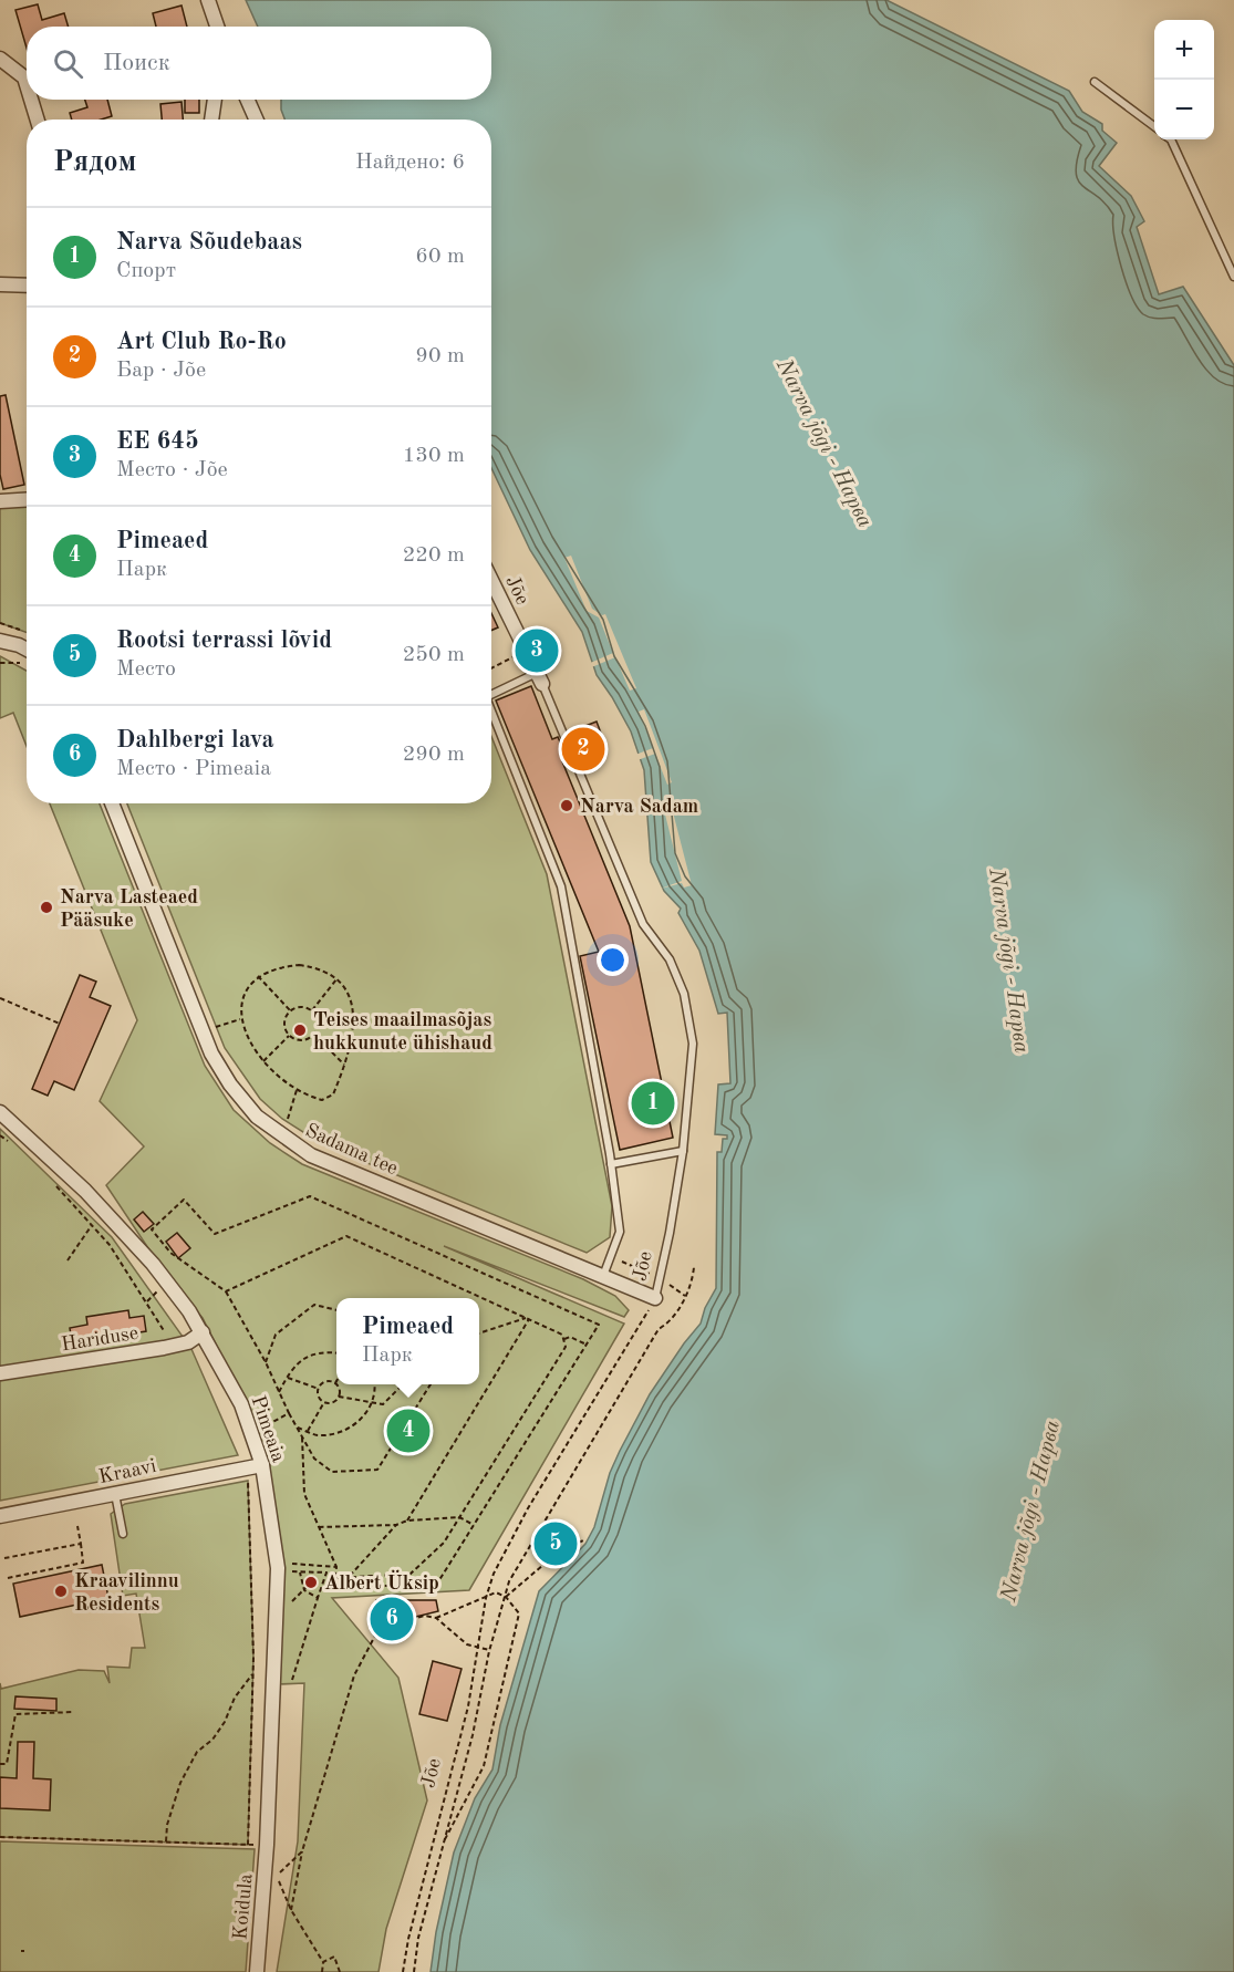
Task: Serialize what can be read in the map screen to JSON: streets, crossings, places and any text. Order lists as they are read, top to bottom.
{
  "streets": {
    "street": [
      "Jõe",
      "Sadama tee",
      "Hariduse",
      "Pimeaia",
      "Kraavi",
      "Koidula"
    ]
  },
  "crossings": [
    ["Jõe", "Sadama tee"],
    ["Hariduse", "Pimeaia"],
    ["Pimeaia", "Kraavi"],
    ["Pimeaia", "Koidula"]
  ],
  "water": ["Narva jõgi - Нарва"],
  "places": [
    "Narva Sadam",
    "Narva Lasteaed Pääsuke",
    "Teises maailmasõjas hukkunute ühishaud",
    "Albert Üksip",
    "Kraavilinnu Residents"
  ],
  "page": {
    "map_buttons": ["+", "−"],
    "search": "Поиск",
    "heading": ["Рядом", "Найдено: 6"],
    "list": [
      {
        "mark": "1",
        "name": "Narva Sõudebaas",
        "note": "Спорт",
        "value": "60 m"
      },
      {
        "mark": "2",
        "name": "Art Club Ro-Ro",
        "note": "Бар · Jõe",
        "value": "90 m"
      },
      {
        "mark": "3",
        "name": "EE 645",
        "note": "Место · Jõe",
        "value": "130 m"
      },
      {
        "mark": "4",
        "name": "Pimeaed",
        "note": "Парк",
        "value": "220 m"
      },
      {
        "mark": "5",
        "name": "Rootsi terrassi lõvid",
        "note": "Место",
        "value": "250 m"
      },
      {
        "mark": "6",
        "name": "Dahlbergi lava",
        "note": "Место · Pimeaia",
        "value": "290 m"
      }
    ],
    "pins": [
      "3",
      "2",
      "1",
      "4",
      "5",
      "6"
    ],
    "popup": ["Pimeaed", "Парк"]
  }
}
